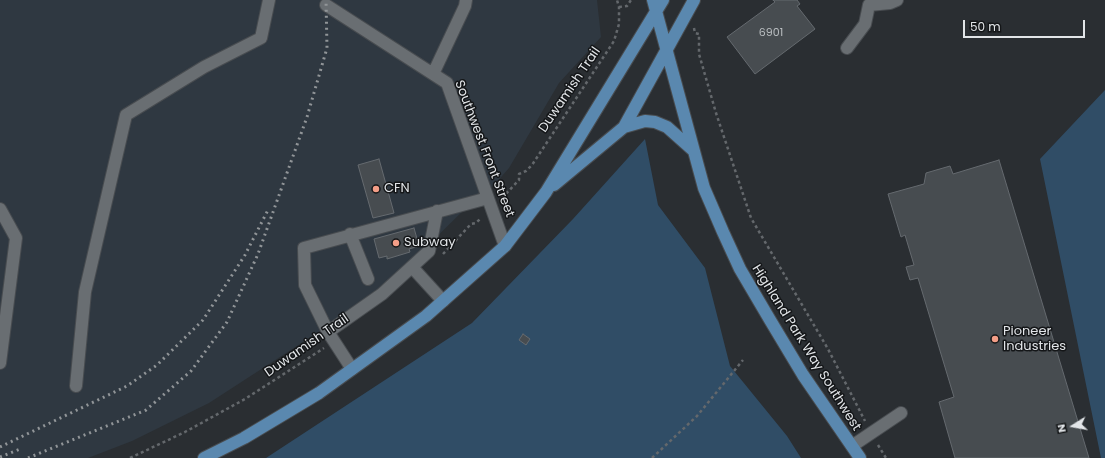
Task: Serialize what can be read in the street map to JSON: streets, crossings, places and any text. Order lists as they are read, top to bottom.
{
  "streets": {
    "main road": ["Highland Park Way Southwest"],
    "street": ["Southwest Front Street"],
    "path": ["Duwamish Trail"]
  },
  "places": ["CFN", "Subway", "Pioneer Industries"],
  "house_numbers": ["6901"],
  "scale_bar": "50 m",
  "north": "left"
}
